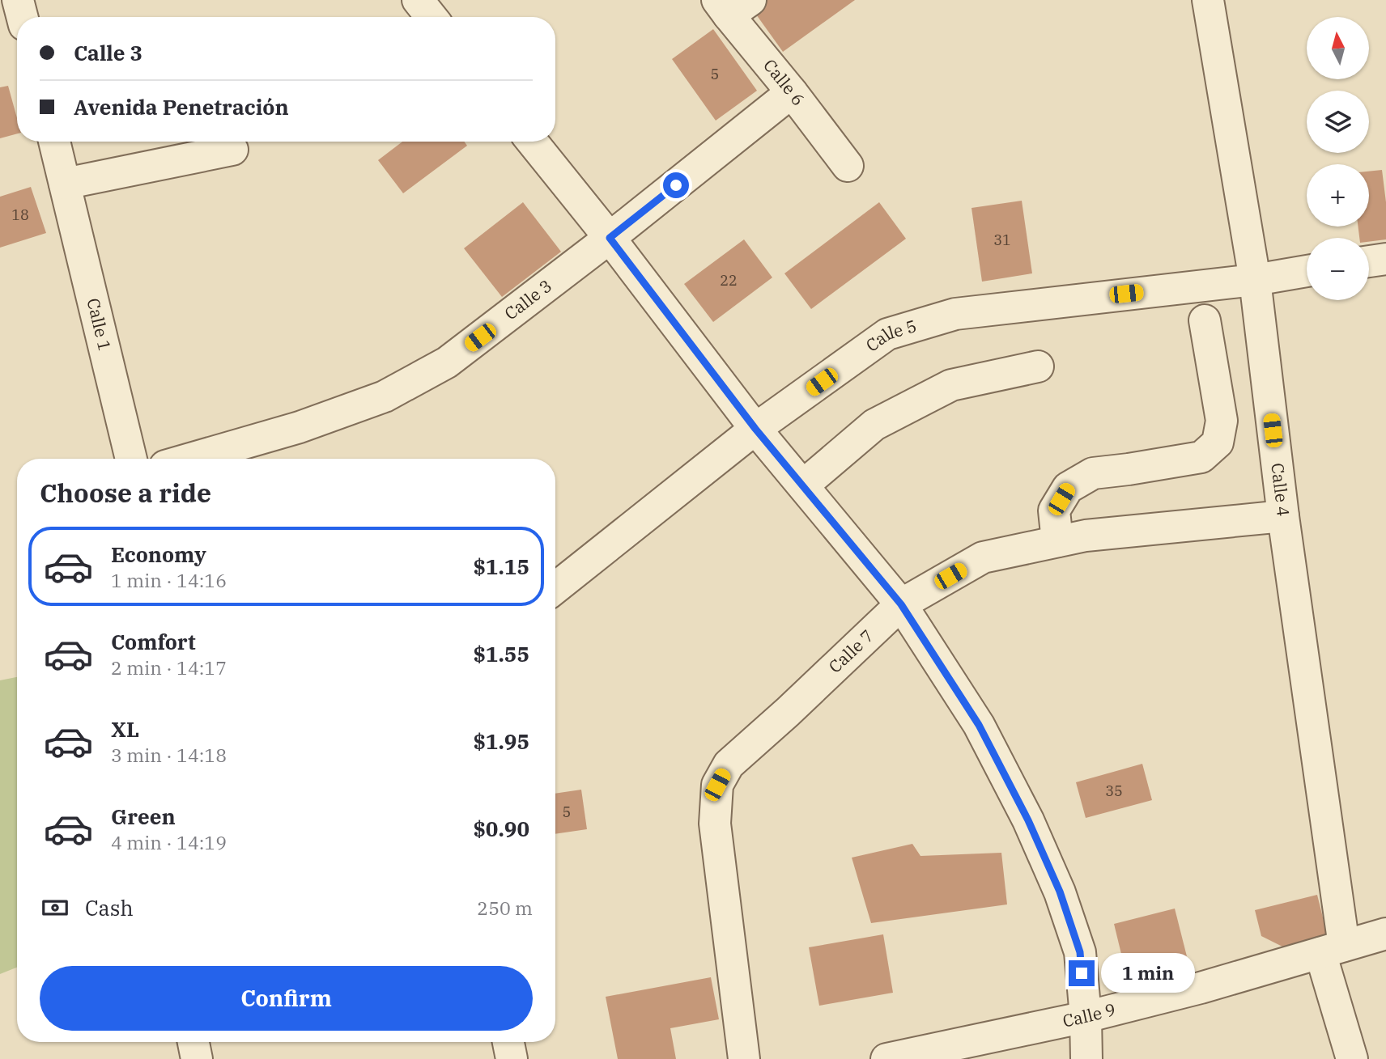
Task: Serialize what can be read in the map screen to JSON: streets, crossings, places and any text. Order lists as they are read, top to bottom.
{
  "streets": {
    "street": [
      "Calle 6",
      "Calle 3",
      "Calle 1",
      "Calle 5",
      "Calle 4",
      "Calle 7",
      "Calle 9"
    ]
  },
  "crossings": [
    ["Calle 6", "Calle 3"],
    ["Calle 5", "Calle 4"],
    ["Calle 4", "Calle 7"],
    ["Calle 4", "Calle 9"]
  ],
  "house_numbers": [
    "5",
    "18",
    "31",
    "22",
    "35",
    "5"
  ],
  "north": "top",
  "page": {
    "map_buttons": ["+", "−"],
    "banner": ["Calle 3", "Avenida Penetración"],
    "heading": "Choose a ride",
    "list": [
      {
        "name": "Economy",
        "note": "1 min · 14:16",
        "value": "$1.15"
      },
      {
        "name": "Comfort",
        "note": "2 min · 14:17",
        "value": "$1.55"
      },
      {
        "name": "XL",
        "note": "3 min · 14:18",
        "value": "$1.95"
      },
      {
        "name": "Green",
        "note": "4 min · 14:19",
        "value": "$0.90"
      }
    ],
    "pay": ["Cash", "250 m"],
    "bubble": "1 min",
    "buttons": "Confirm"
  }
}
